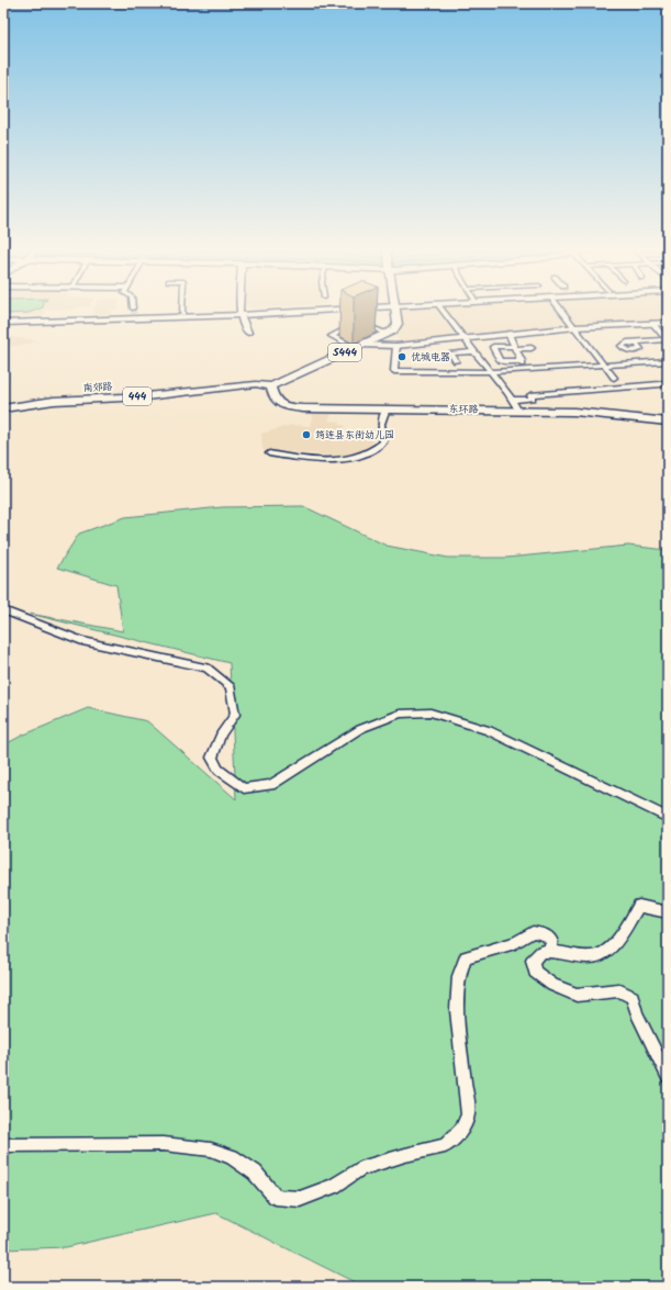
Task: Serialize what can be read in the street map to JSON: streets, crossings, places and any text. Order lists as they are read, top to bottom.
{
  "streets": {
    "main road": [
      "S444",
      "南郊路",
      "444",
      "东环路"
    ]
  },
  "crossings": [
    ["S444", "南郊路"],
    ["S444", "东环路"],
    ["南郊路", "东环路"]
  ],
  "places": ["优城电器", "筠连县东街幼儿园"]
}
